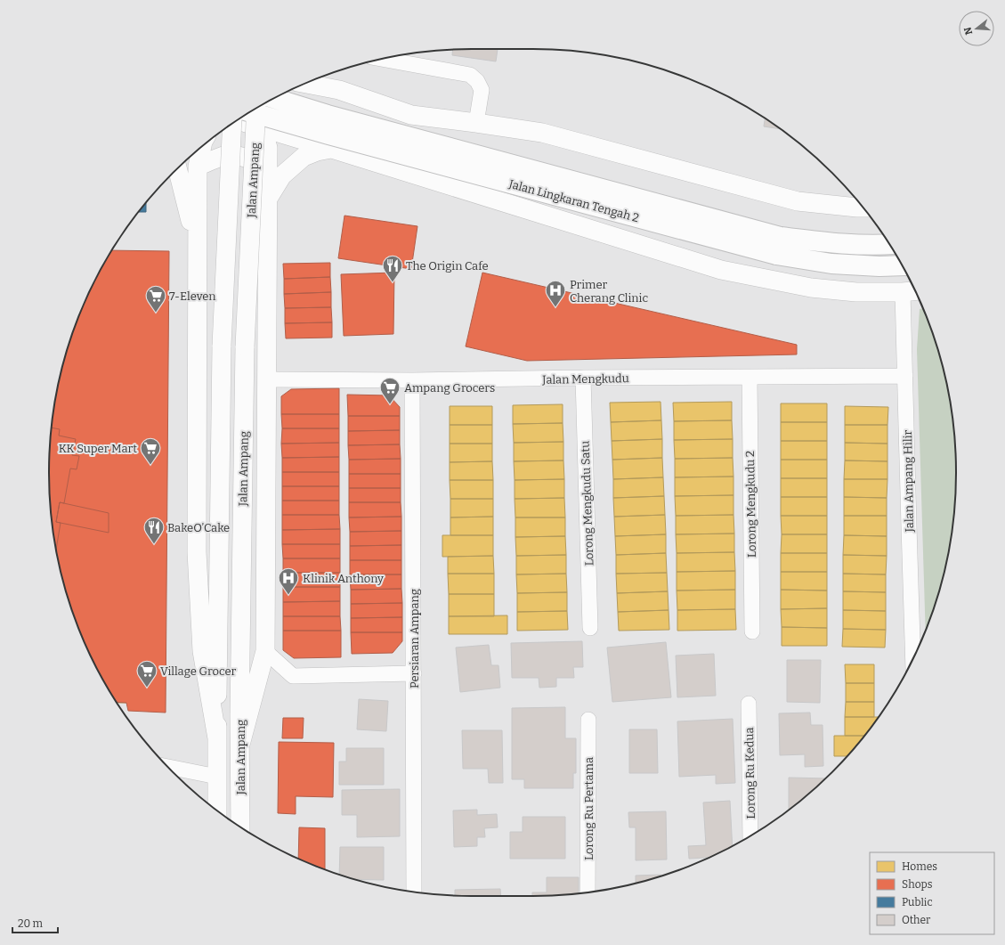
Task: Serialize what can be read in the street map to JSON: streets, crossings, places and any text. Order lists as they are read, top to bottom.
{
  "streets": {
    "highway": ["Jalan Lingkaran Tengah 2"],
    "main road": ["Jalan Ampang"],
    "street": [
      "Jalan Mengkudu",
      "Jalan Ampang Hilir",
      "Lorong Mengkudu Satu",
      "Lorong Mengkudu 2",
      "Persiaran Ampang",
      "Lorong Ru Kedua",
      "Lorong Ru Pertama"
    ]
  },
  "crossings": [
    ["Jalan Mengkudu", "Jalan Ampang Hilir"],
    ["Jalan Mengkudu", "Lorong Mengkudu Satu"],
    ["Jalan Mengkudu", "Lorong Mengkudu 2"],
    ["Jalan Mengkudu", "Persiaran Ampang"]
  ],
  "places": {
    "restaurant": ["The Origin Cafe", "BakeO’Cake"],
    "hospital": ["Primer Cherang Clinic", "Klinik Anthony"],
    "supermarket": [
      "7-Eleven",
      "Ampang Grocers",
      "KK Super Mart",
      "Village Grocer"
    ]
  },
  "legend": [
    "Homes",
    "Shops",
    "Public",
    "Other"
  ],
  "scale_bar": "20 m",
  "north": "left"
}
